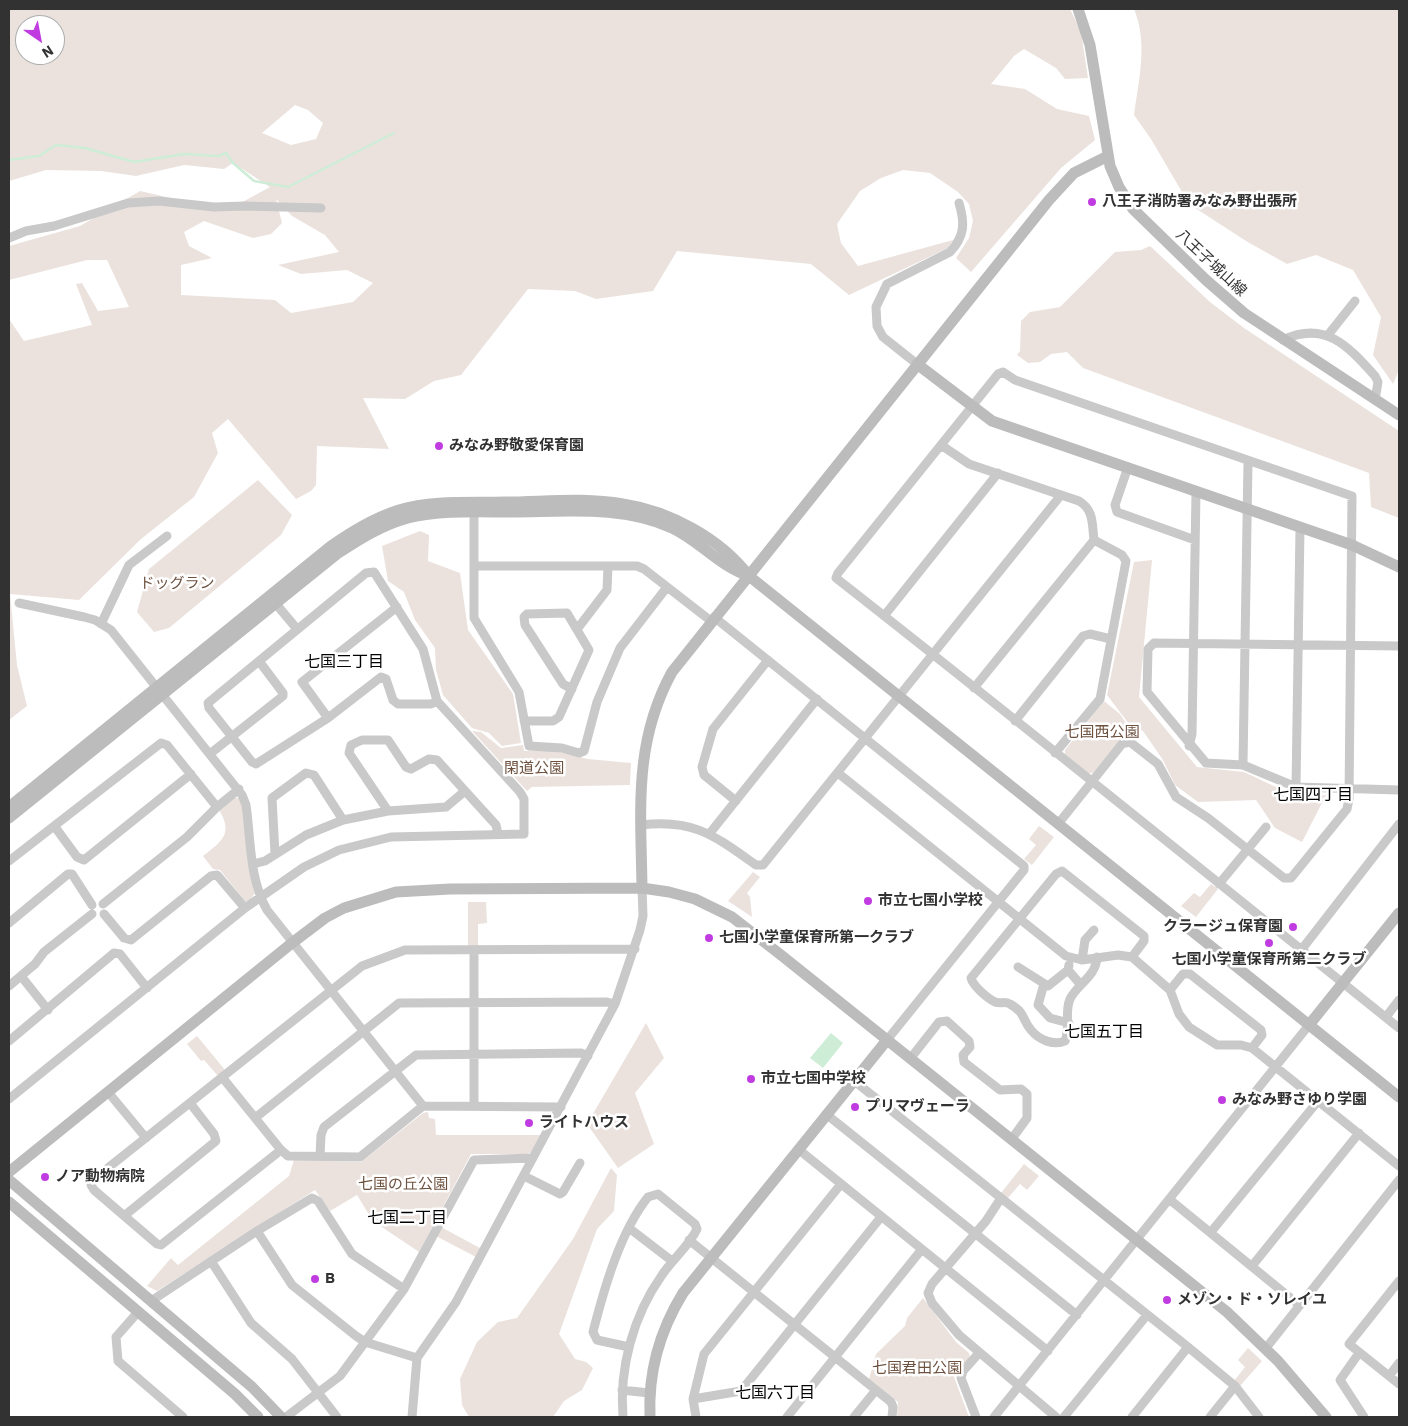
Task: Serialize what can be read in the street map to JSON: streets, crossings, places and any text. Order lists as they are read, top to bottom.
{
  "streets": {
    "street": ["八王子城山線"]
  },
  "districts": [
    "七国三丁目",
    "七国四丁目",
    "七国五丁目",
    "七国二丁目",
    "七国六丁目"
  ],
  "parks": [
    "ドッグラン",
    "七国西公園",
    "閑道公園",
    "七国の丘公園",
    "七国君田公園"
  ],
  "places": [
    "八王子消防署みなみ野出張所",
    "みなみ野敬愛保育園",
    "市立七国小学校",
    "クラージュ保育園",
    "七国小学童保育所第一クラブ",
    "七国小学童保育所第二クラブ",
    "市立七国中学校",
    "みなみ野さゆり学園",
    "プリマヴェーラ",
    "ライトハウス",
    "ノア動物病院",
    "B",
    "メゾン・ド・ソレイユ"
  ],
  "north": "bottom right"
}
